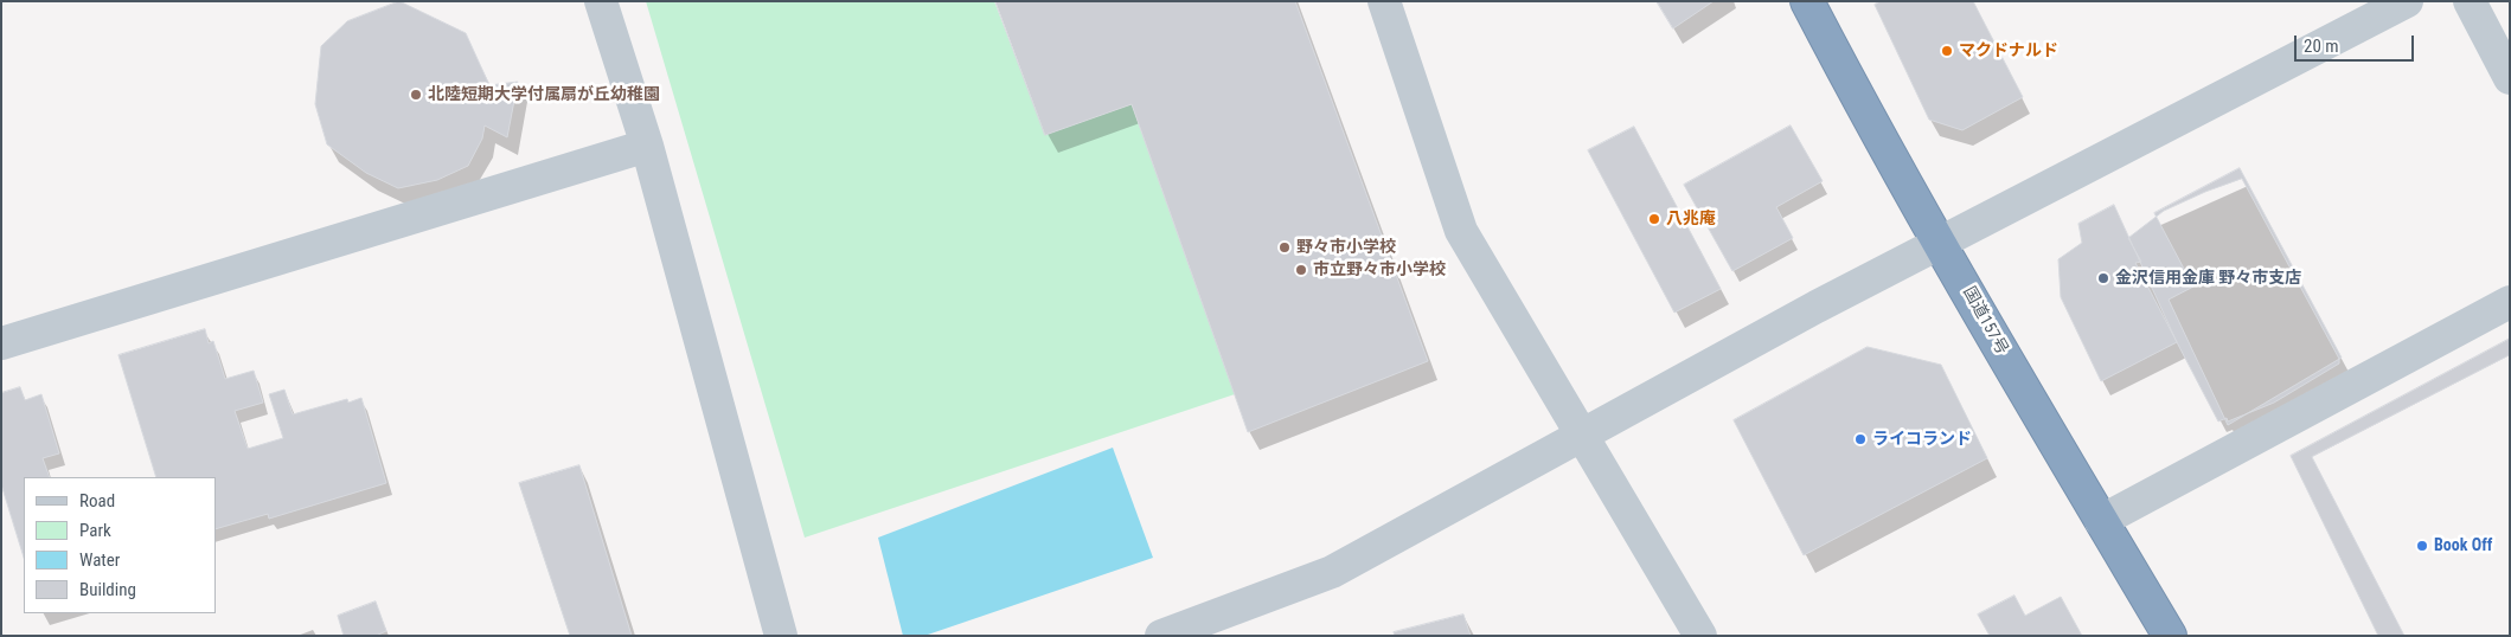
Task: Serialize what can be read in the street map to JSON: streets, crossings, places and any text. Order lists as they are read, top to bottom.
{
  "streets": {
    "highway": ["国道157号"]
  },
  "places": [
    "マクドナルド",
    "北陸短期大学付属扇が丘幼稚園",
    "八兆庵",
    "野々市小学校",
    "市立野々市小学校",
    "金沢信用金庫 野々市支店",
    "ライコランド",
    "Book Off"
  ],
  "legend": [
    "Road",
    "Park",
    "Water",
    "Building"
  ],
  "scale_bar": "20 m"
}
